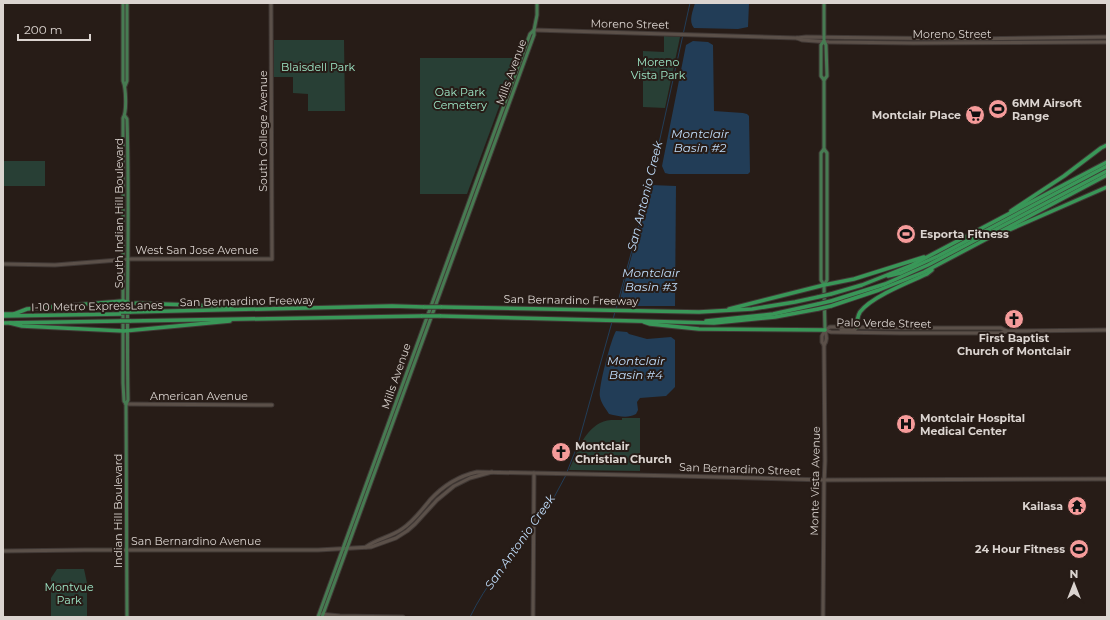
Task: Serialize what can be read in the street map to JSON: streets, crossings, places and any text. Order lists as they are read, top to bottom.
{
  "streets": {
    "highway": ["San Bernardino Freeway", "I-10 Metro ExpressLanes"],
    "main road": [
      "Mills Avenue",
      "South Indian Hill Boulevard",
      "Monte Vista Avenue",
      "Indian Hill Boulevard"
    ],
    "street": [
      "Moreno Street",
      "South College Avenue",
      "West San Jose Avenue",
      "Palo Verde Street",
      "American Avenue",
      "San Bernardino Street",
      "San Bernardino Avenue"
    ]
  },
  "crossings": [
    ["Moreno Street", "Mills Avenue"],
    ["Moreno Street", "Monte Vista Avenue"],
    ["Mills Avenue", "San Bernardino Street"],
    ["Mills Avenue", "San Bernardino Avenue"],
    ["South College Avenue", "West San Jose Avenue"],
    ["South Indian Hill Boulevard", "West San Jose Avenue"],
    ["South Indian Hill Boulevard", "American Avenue"],
    ["South Indian Hill Boulevard", "Indian Hill Boulevard"],
    ["San Bernardino Freeway", "I-10 Metro ExpressLanes"],
    ["Palo Verde Street", "Monte Vista Avenue"],
    ["American Avenue", "Indian Hill Boulevard"],
    ["San Bernardino Street", "Monte Vista Avenue"],
    ["San Bernardino Street", "San Bernardino Avenue"],
    ["Indian Hill Boulevard", "San Bernardino Avenue"]
  ],
  "water": [
    "Montclair Basin #2",
    "San Antonio Creek",
    "Montclair Basin #3",
    "Montclair Basin #4"
  ],
  "parks": [
    "Moreno Vista Park",
    "Blaisdell Park",
    "Oak Park Cemetery",
    "Montvue Park"
  ],
  "places": {
    "sports": ["6MM Airsoft Range", "Esporta Fitness", "24 Hour Fitness"],
    "supermarket": ["Montclair Place"],
    "church": ["First Baptist Church of Montclair", "Montclair Christian Church"],
    "hospital": ["Montclair Hospital Medical Center"],
    "temple": ["Kailasa"]
  },
  "scale_bar": "200 m",
  "north": "top"
}
